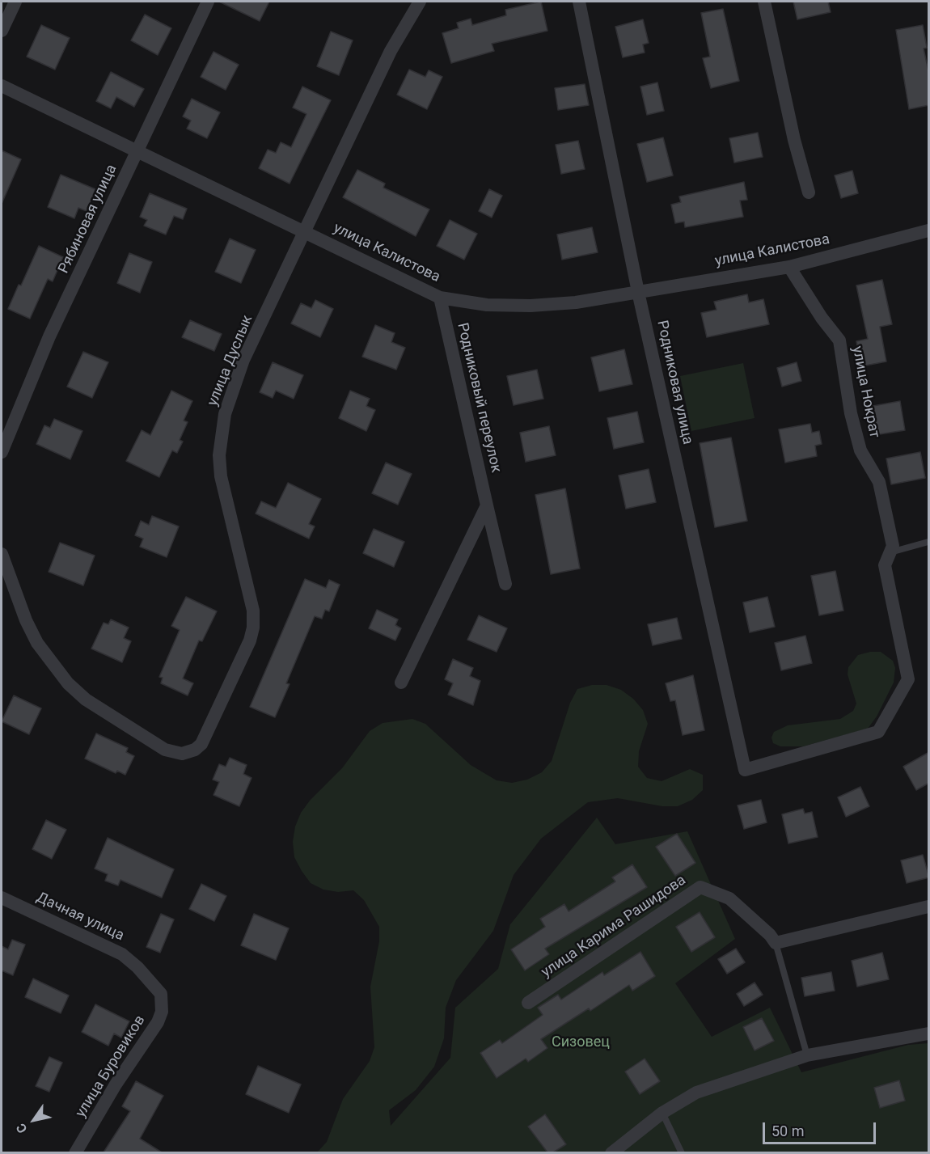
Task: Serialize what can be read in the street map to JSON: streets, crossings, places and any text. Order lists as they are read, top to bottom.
{
  "streets": {
    "street": [
      "Рябиновая улица",
      "улица Калистова",
      "улица Дуслык",
      "Родниковая улица",
      "улица Нократ",
      "Родниковый переулок",
      "Дачная улица",
      "улица Карима Рашидова",
      "улица Буровиков"
    ]
  },
  "crossings": [
    ["Рябиновая улица", "улица Калистова"],
    ["улица Калистова", "улица Дуслык"],
    ["улица Калистова", "Родниковая улица"],
    ["улица Калистова", "улица Нократ"],
    ["улица Калистова", "Родниковый переулок"],
    ["Родниковая улица", "улица Нократ"],
    ["Дачная улица", "улица Буровиков"]
  ],
  "parks": ["Сизовец"],
  "scale_bar": "50 m",
  "north": "bottom left"
}
